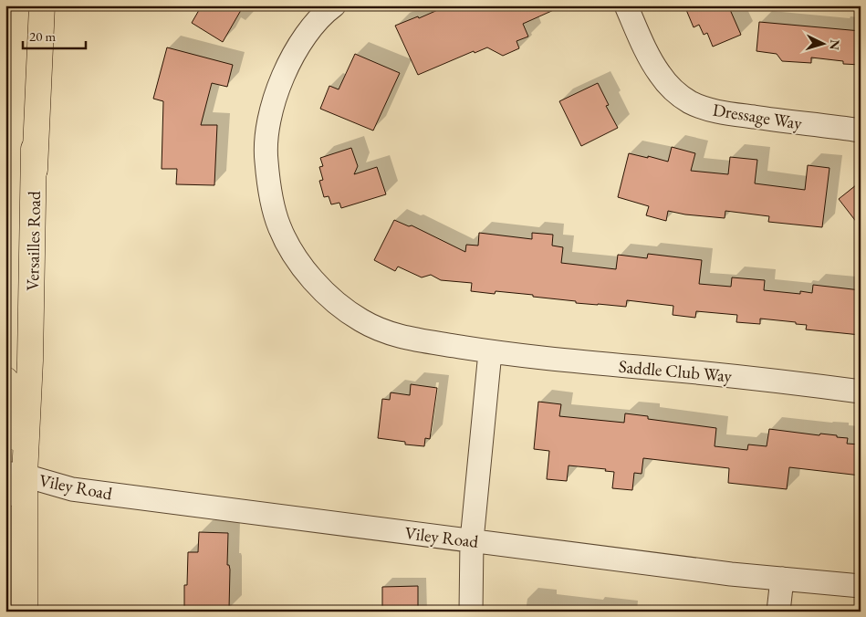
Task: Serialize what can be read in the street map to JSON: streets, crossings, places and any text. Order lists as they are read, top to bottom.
{
  "streets": {
    "main road": ["Versailles Road"],
    "street": ["Dressage Way", "Saddle Club Way", "Viley Road"]
  },
  "crossings": [
    ["Versailles Road", "Viley Road"]
  ],
  "scale_bar": "20 m",
  "north": "right"
}
